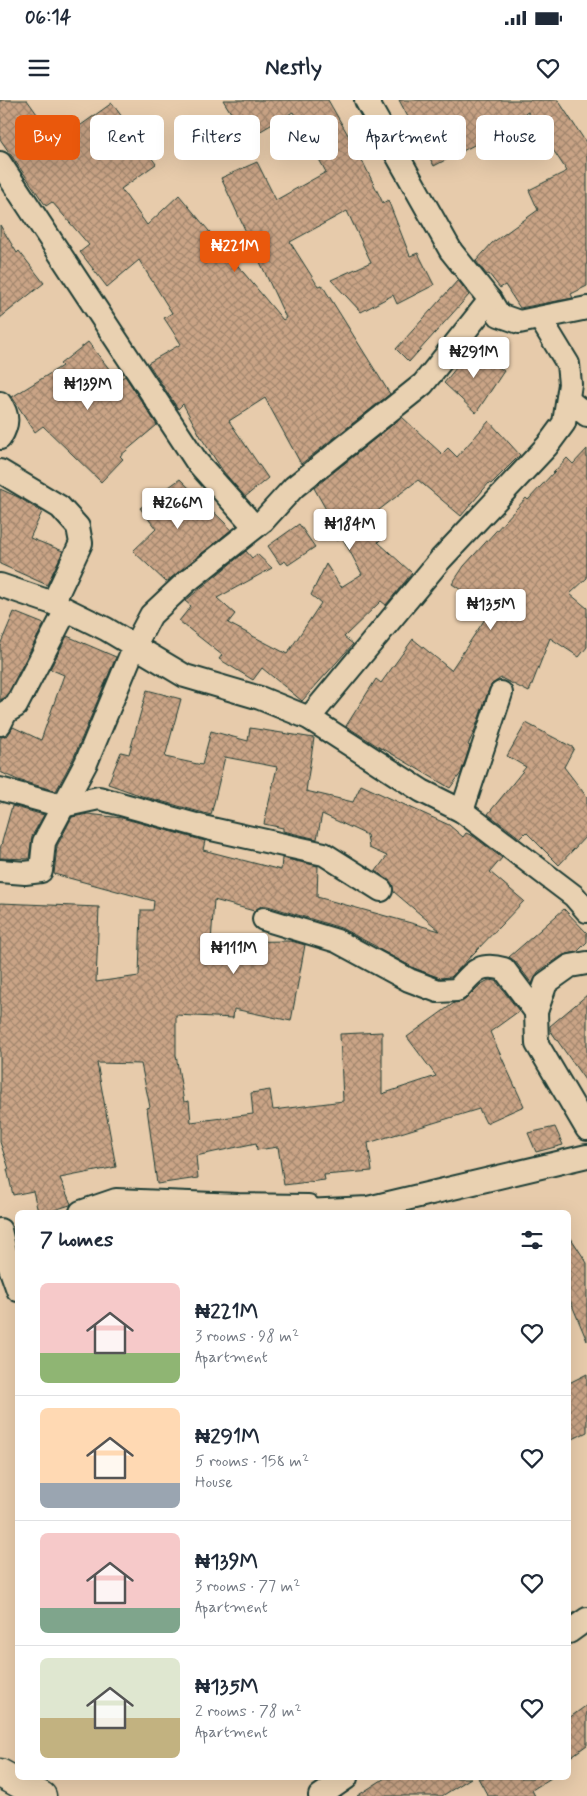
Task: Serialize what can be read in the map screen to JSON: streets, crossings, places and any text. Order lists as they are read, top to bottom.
{
  "page": {
    "status": "06:14",
    "header": "Nestly",
    "chip": [
      "Buy",
      "Rent",
      "Filters",
      "New",
      "Apartment",
      "House"
    ],
    "price": [
      "₦221M",
      "₦291M",
      "₦139M",
      "₦266M",
      "₦184M",
      "₦135M",
      "₦111M"
    ],
    "heading": "7 homes",
    "list": [
      {
        "name": "₦221M",
        "note": "3 rooms · 98 m² · Apartment"
      },
      {
        "name": "₦291M",
        "note": "5 rooms · 158 m² · House"
      },
      {
        "name": "₦139M",
        "note": "3 rooms · 77 m² · Apartment"
      },
      {
        "name": "₦135M",
        "note": "2 rooms · 78 m² · Apartment"
      }
    ]
  }
}
